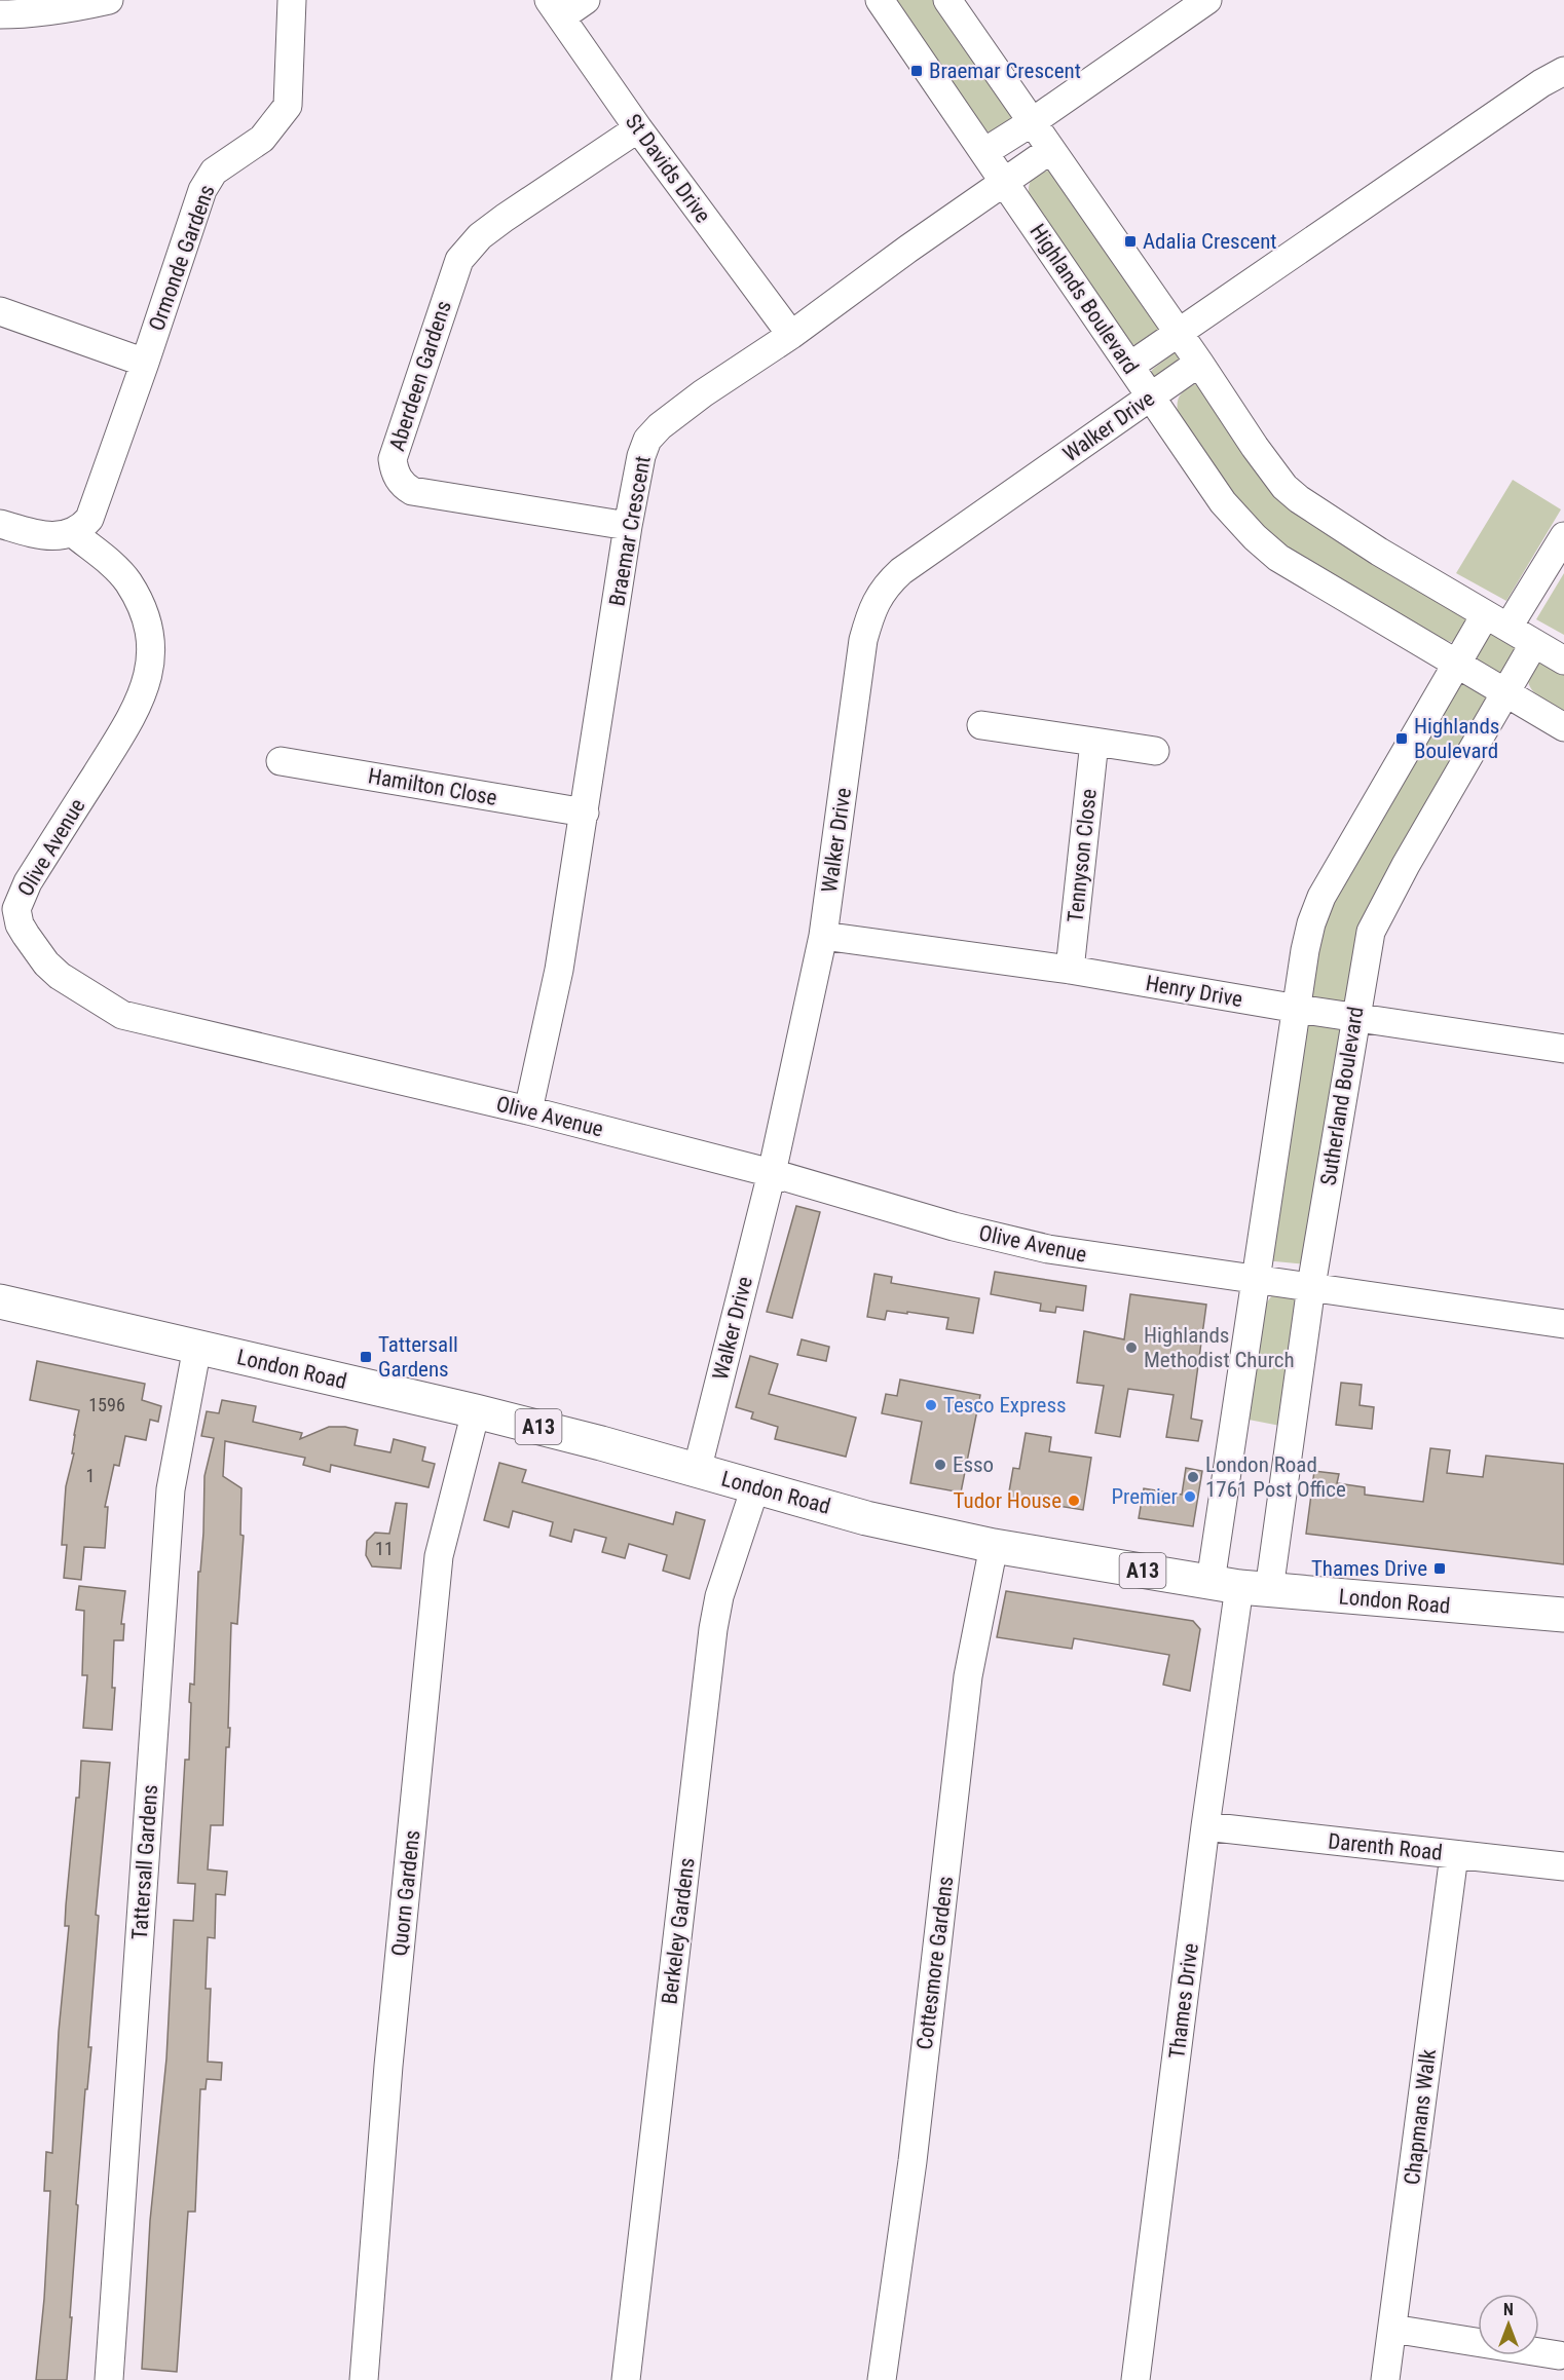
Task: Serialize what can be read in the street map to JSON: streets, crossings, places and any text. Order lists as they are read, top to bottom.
{
  "streets": {
    "main road": ["London Road", "A13"],
    "street": [
      "St Davids Drive",
      "Ormonde Gardens",
      "Highlands Boulevard",
      "Aberdeen Gardens",
      "Walker Drive",
      "Braemar Crescent",
      "Hamilton Close",
      "Olive Avenue",
      "Tennyson Close",
      "Henry Drive",
      "Sutherland Boulevard",
      "Darenth Road",
      "Tattersall Gardens",
      "Quorn Gardens",
      "Berkeley Gardens",
      "Cottesmore Gardens",
      "Thames Drive",
      "Chapmans Walk"
    ]
  },
  "crossings": [
    ["St Davids Drive", "Aberdeen Gardens"],
    ["St Davids Drive", "Braemar Crescent"],
    ["Ormonde Gardens", "Olive Avenue"],
    ["Highlands Boulevard", "Walker Drive"],
    ["Highlands Boulevard", "Braemar Crescent"],
    ["Highlands Boulevard", "Sutherland Boulevard"],
    ["Aberdeen Gardens", "Braemar Crescent"],
    ["Walker Drive", "Olive Avenue"],
    ["Walker Drive", "Henry Drive"],
    ["Walker Drive", "London Road"],
    ["Braemar Crescent", "Hamilton Close"],
    ["Braemar Crescent", "Olive Avenue"],
    ["Olive Avenue", "Sutherland Boulevard"],
    ["Tennyson Close", "Henry Drive"],
    ["Henry Drive", "Sutherland Boulevard"],
    ["Sutherland Boulevard", "London Road"],
    ["Sutherland Boulevard", "Thames Drive"],
    ["London Road", "Tattersall Gardens"],
    ["London Road", "Quorn Gardens"],
    ["London Road", "Berkeley Gardens"],
    ["London Road", "Cottesmore Gardens"],
    ["London Road", "Thames Drive"],
    ["Darenth Road", "Thames Drive"],
    ["Darenth Road", "Chapmans Walk"]
  ],
  "places": {
    "transit": [
      "Braemar Crescent",
      "Adalia Crescent",
      "Highlands Boulevard",
      "Tattersall Gardens",
      "Thames Drive"
    ],
    "other": [
      "Highlands Methodist Church",
      "Tesco Express",
      "Esso",
      "London Road 1761 Post Office",
      "Premier",
      "Tudor House"
    ]
  },
  "house_numbers": ["1596", "1", "11"],
  "north": "top"
}
